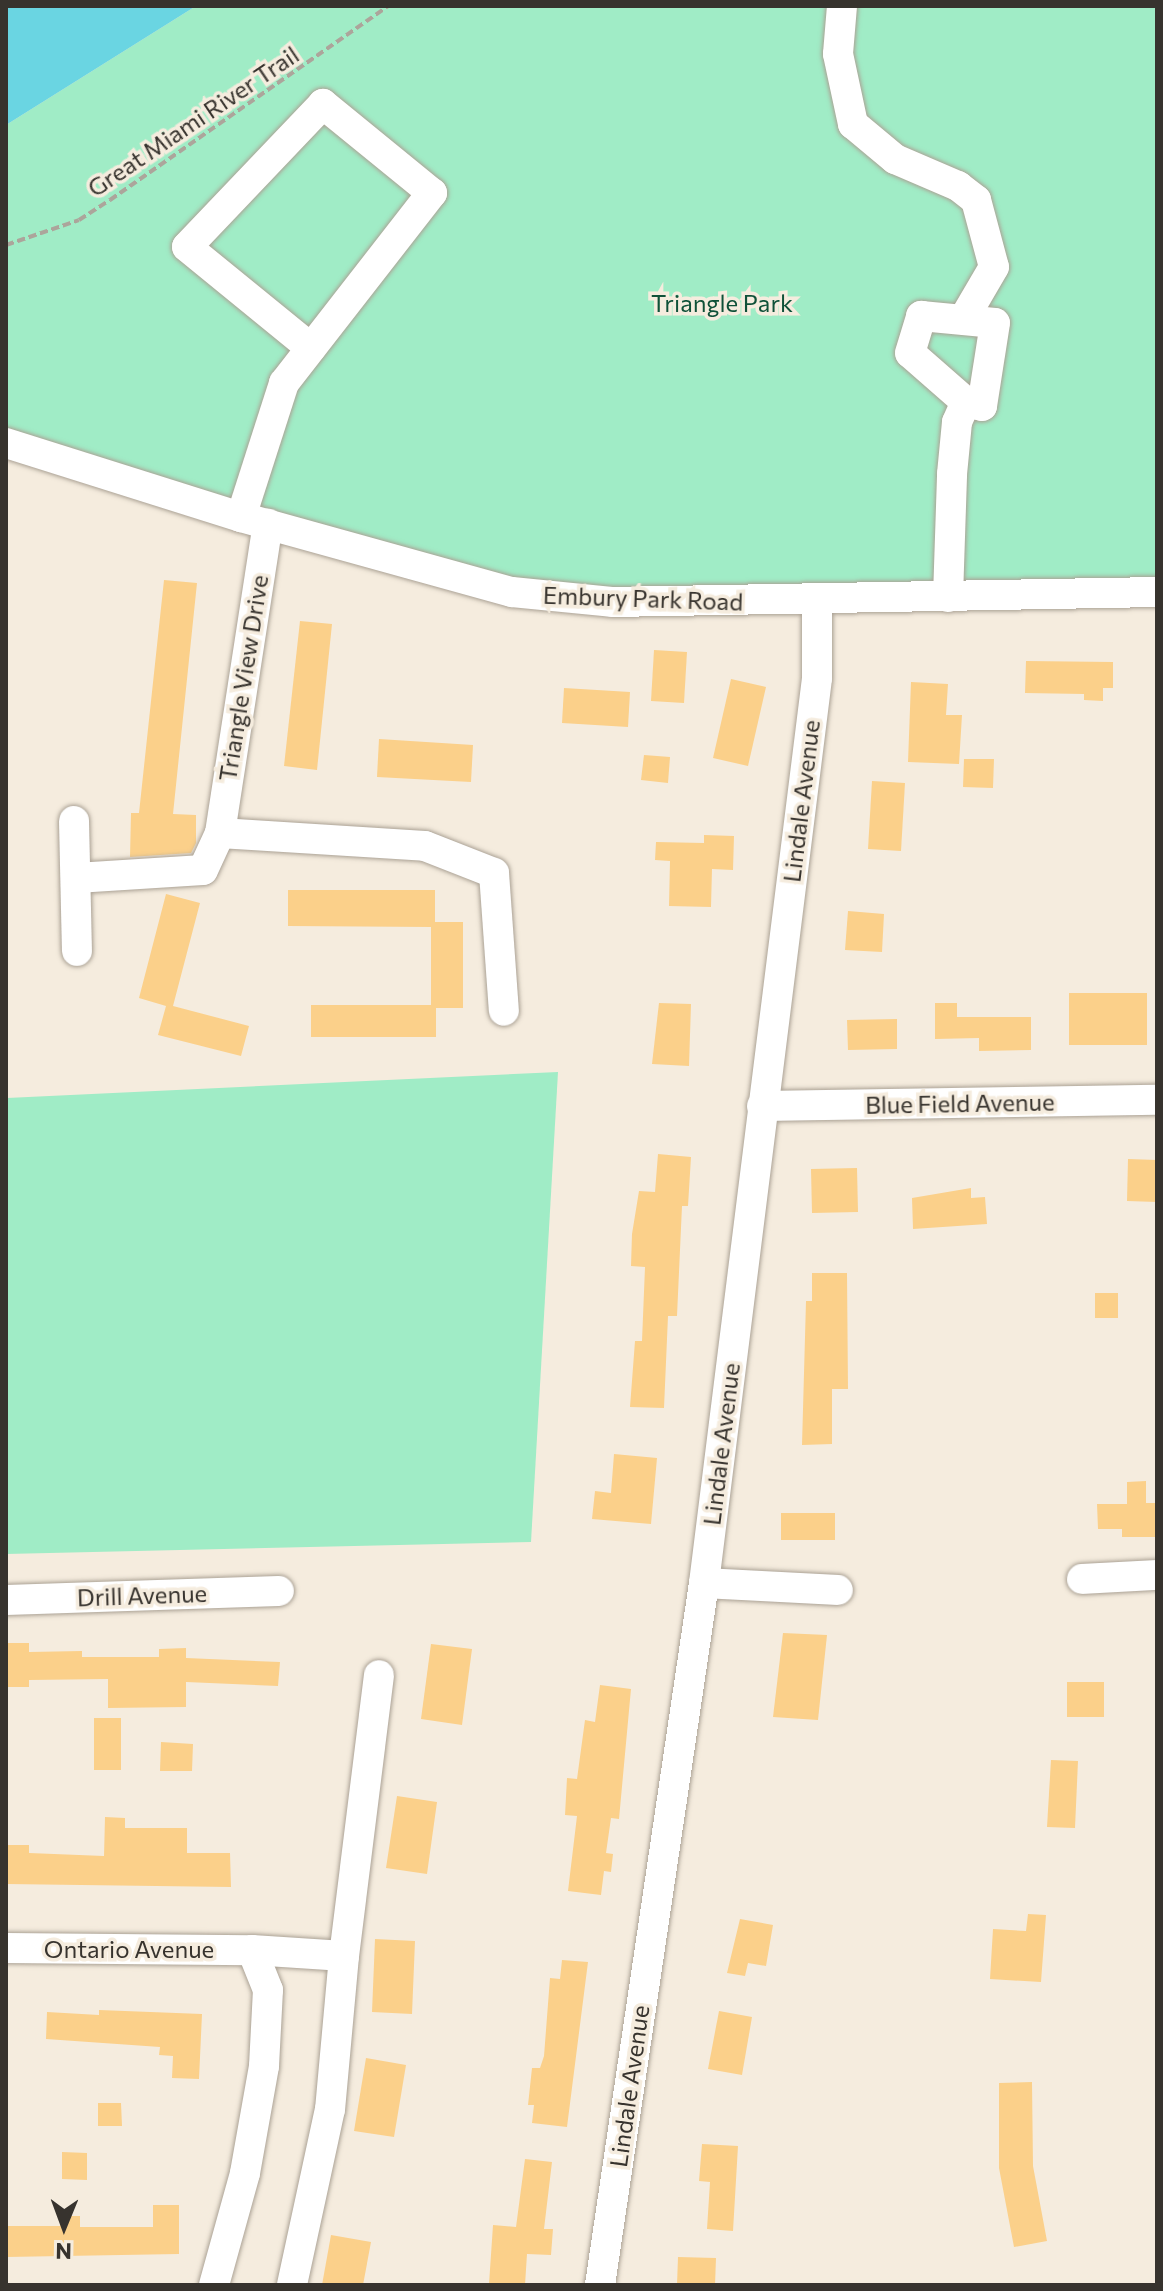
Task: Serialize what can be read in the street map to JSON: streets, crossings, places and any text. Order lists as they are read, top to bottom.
{
  "streets": {
    "street": [
      "Embury Park Road",
      "Triangle View Drive",
      "Lindale Avenue",
      "Blue Field Avenue",
      "Drill Avenue",
      "Ontario Avenue"
    ],
    "path": ["Great Miami River Trail"]
  },
  "crossings": [
    ["Embury Park Road", "Triangle View Drive"],
    ["Embury Park Road", "Lindale Avenue"],
    ["Lindale Avenue", "Blue Field Avenue"]
  ],
  "parks": ["Triangle Park"],
  "north": "bottom"
}
